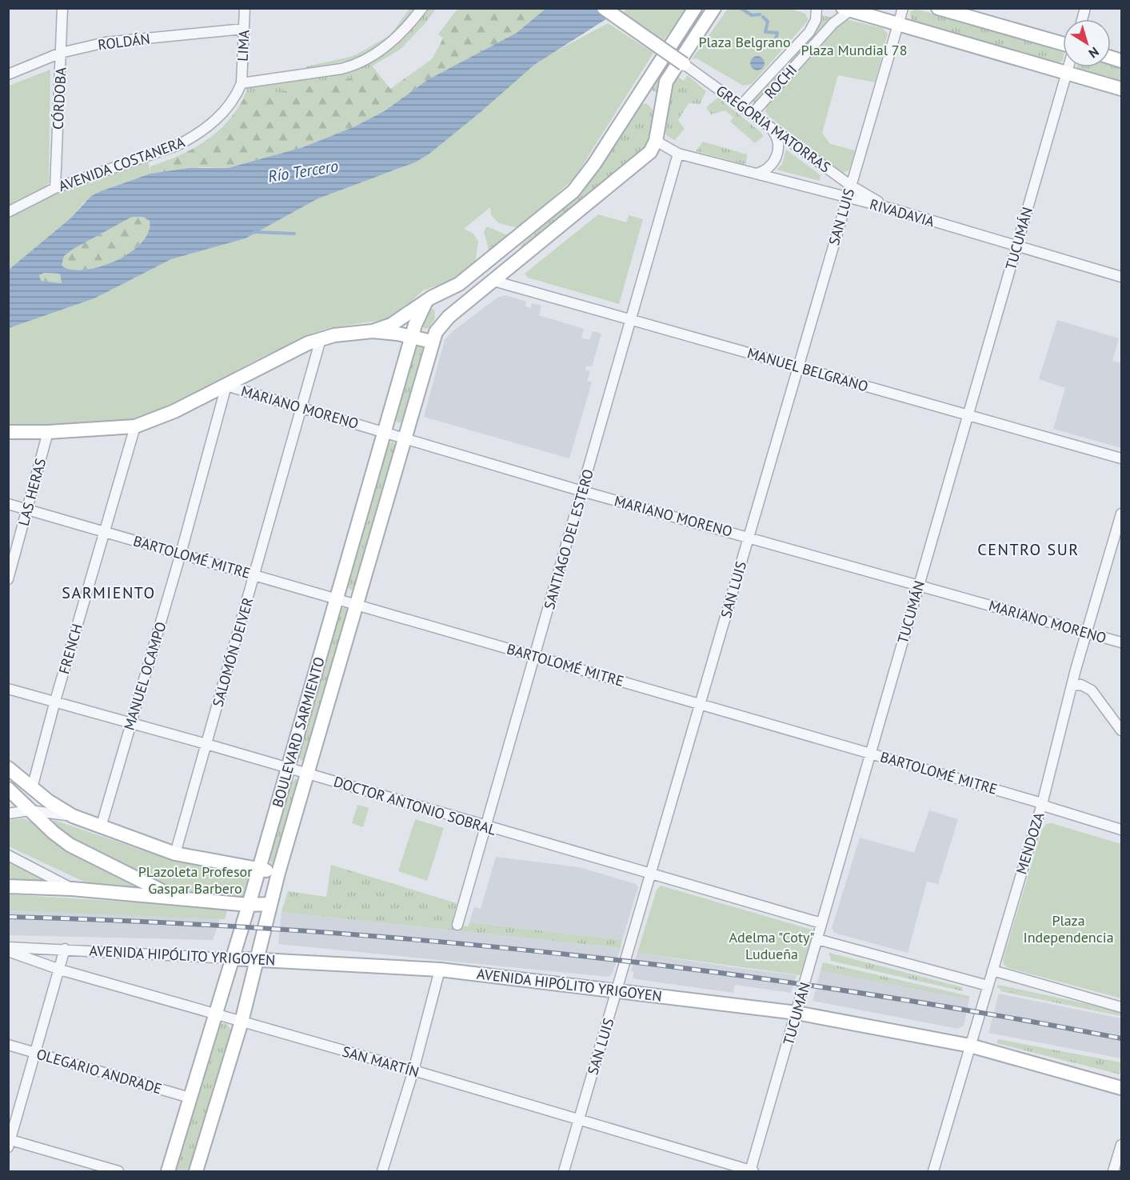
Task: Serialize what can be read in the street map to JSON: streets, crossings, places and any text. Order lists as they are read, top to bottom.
{
  "streets": {
    "main road": ["BOULEVARD SARMIENTO", "AVENIDA HIPÓLITO YRIGOYEN"],
    "street": [
      "ROLDÁN",
      "LIMA",
      "ROCHI",
      "CÓRDOBA",
      "GREGORIA MATORRAS",
      "AVENIDA COSTANERA",
      "RIVADAVIA",
      "SAN LUIS",
      "TUCUMÁN",
      "MANUEL BELGRANO",
      "MARIANO MORENO",
      "LAS HERAS",
      "SANTIAGO DEL ESTERO",
      "BARTOLOMÉ MITRE",
      "FRENCH",
      "SALOMÓN DEIVER",
      "MANUEL OCAMPO",
      "DOCTOR ANTONIO SOBRAL",
      "MENDOZA",
      "SAN MARTÍN",
      "OLEGARIO ANDRADE"
    ]
  },
  "crossings": [
    ["ROLDÁN", "LIMA"],
    ["ROLDÁN", "CÓRDOBA"],
    ["LIMA", "AVENIDA COSTANERA"],
    ["ROCHI", "GREGORIA MATORRAS"],
    ["CÓRDOBA", "AVENIDA COSTANERA"],
    ["GREGORIA MATORRAS", "RIVADAVIA"],
    ["GREGORIA MATORRAS", "SAN LUIS"],
    ["RIVADAVIA", "SAN LUIS"],
    ["RIVADAVIA", "TUCUMÁN"],
    ["RIVADAVIA", "SANTIAGO DEL ESTERO"],
    ["SAN LUIS", "MANUEL BELGRANO"],
    ["SAN LUIS", "MARIANO MORENO"],
    ["SAN LUIS", "BARTOLOMÉ MITRE"],
    ["SAN LUIS", "DOCTOR ANTONIO SOBRAL"],
    ["SAN LUIS", "AVENIDA HIPÓLITO YRIGOYEN"],
    ["SAN LUIS", "SAN MARTÍN"],
    ["TUCUMÁN", "MANUEL BELGRANO"],
    ["TUCUMÁN", "MARIANO MORENO"],
    ["TUCUMÁN", "BARTOLOMÉ MITRE"],
    ["TUCUMÁN", "DOCTOR ANTONIO SOBRAL"],
    ["TUCUMÁN", "AVENIDA HIPÓLITO YRIGOYEN"],
    ["TUCUMÁN", "SAN MARTÍN"],
    ["MANUEL BELGRANO", "SANTIAGO DEL ESTERO"],
    ["MARIANO MORENO", "SANTIAGO DEL ESTERO"],
    ["MARIANO MORENO", "SALOMÓN DEIVER"],
    ["MARIANO MORENO", "MANUEL OCAMPO"],
    ["MARIANO MORENO", "BOULEVARD SARMIENTO"],
    ["MARIANO MORENO", "MENDOZA"],
    ["LAS HERAS", "BARTOLOMÉ MITRE"],
    ["SANTIAGO DEL ESTERO", "BARTOLOMÉ MITRE"],
    ["SANTIAGO DEL ESTERO", "DOCTOR ANTONIO SOBRAL"],
    ["BARTOLOMÉ MITRE", "FRENCH"],
    ["BARTOLOMÉ MITRE", "SALOMÓN DEIVER"],
    ["BARTOLOMÉ MITRE", "MANUEL OCAMPO"],
    ["BARTOLOMÉ MITRE", "BOULEVARD SARMIENTO"],
    ["BARTOLOMÉ MITRE", "MENDOZA"],
    ["FRENCH", "DOCTOR ANTONIO SOBRAL"],
    ["SALOMÓN DEIVER", "DOCTOR ANTONIO SOBRAL"],
    ["MANUEL OCAMPO", "DOCTOR ANTONIO SOBRAL"],
    ["BOULEVARD SARMIENTO", "DOCTOR ANTONIO SOBRAL"],
    ["BOULEVARD SARMIENTO", "AVENIDA HIPÓLITO YRIGOYEN"],
    ["BOULEVARD SARMIENTO", "SAN MARTÍN"],
    ["BOULEVARD SARMIENTO", "OLEGARIO ANDRADE"],
    ["MENDOZA", "AVENIDA HIPÓLITO YRIGOYEN"]
  ],
  "districts": ["CENTRO SUR", "SARMIENTO"],
  "water": ["Río Tercero"],
  "parks": [
    "Plaza Belgrano",
    "Plaza Mundial 78",
    "PLazoleta Profesor Gaspar Barbero",
    "Plaza Independencia",
    "Adelma \"Coty\" Ludueña"
  ],
  "north": "bottom right"
}
